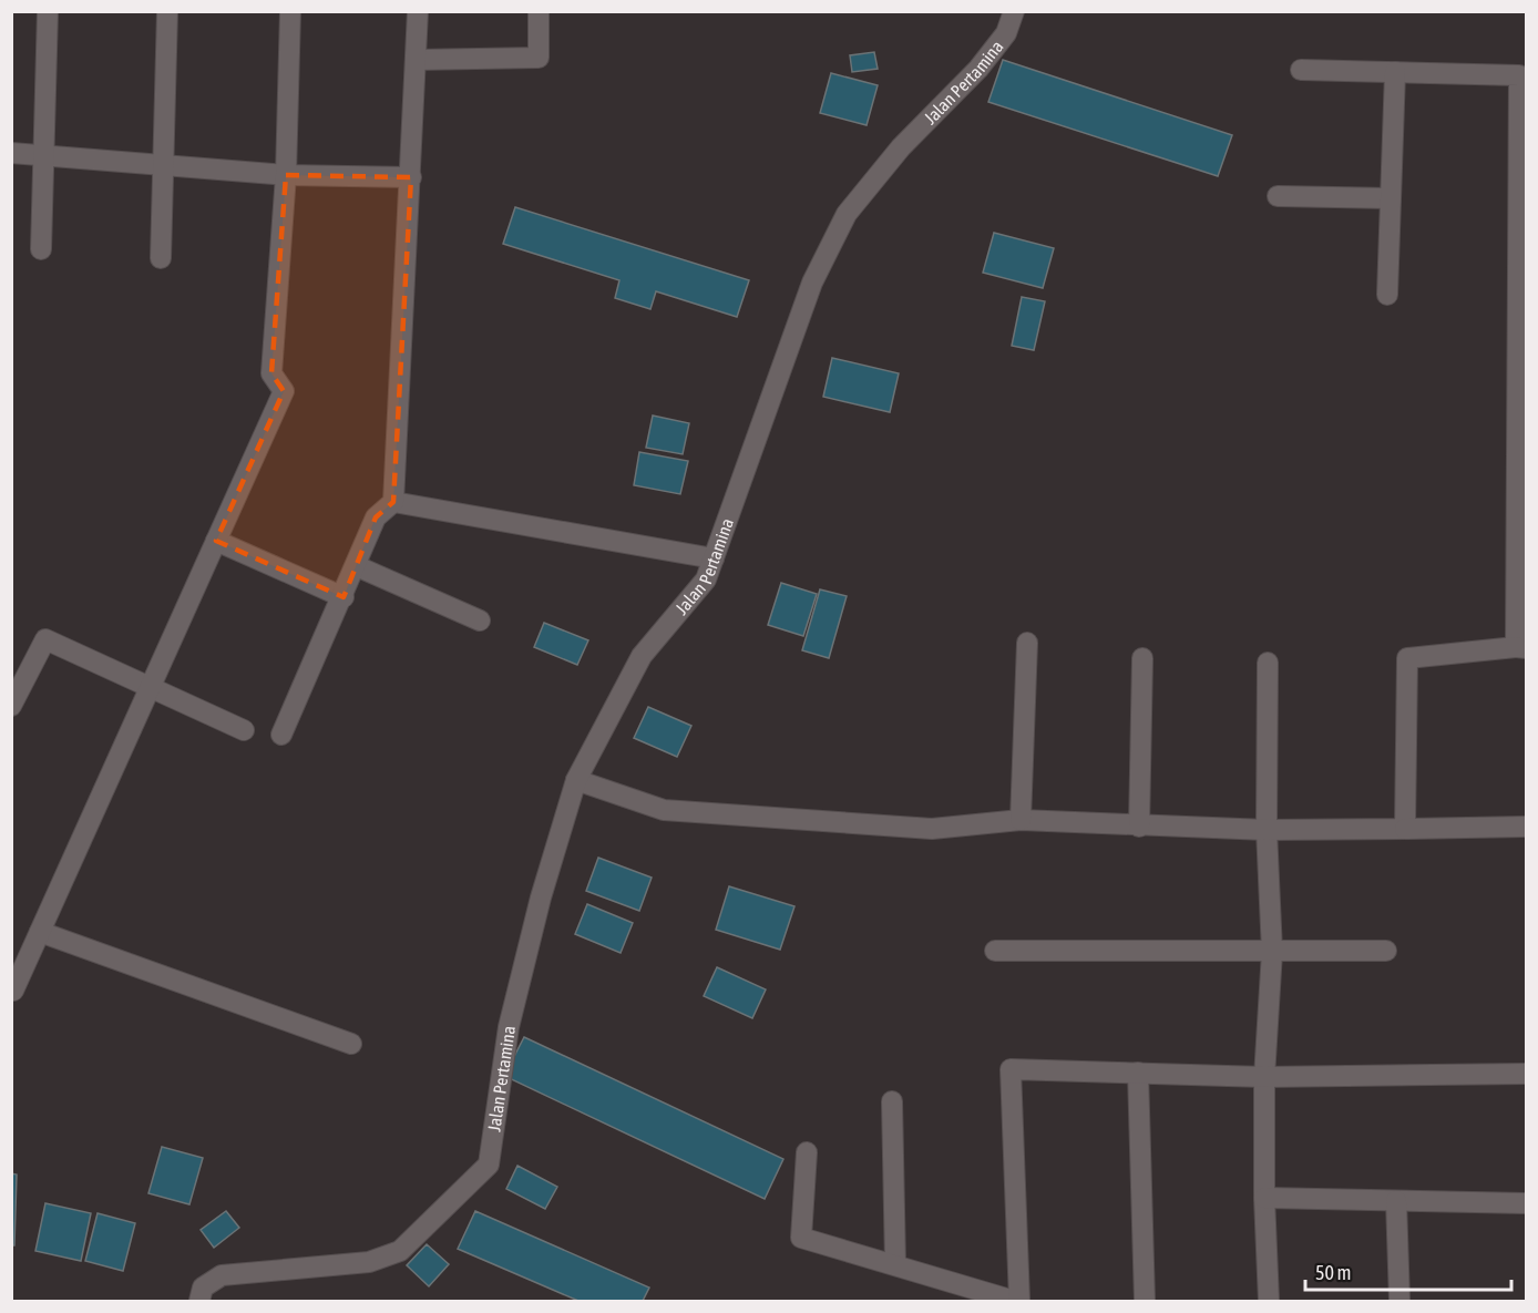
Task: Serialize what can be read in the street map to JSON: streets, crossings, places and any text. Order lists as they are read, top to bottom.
{
  "streets": {
    "street": ["Jalan Pertamina"]
  },
  "scale_bar": "50 m"
}
